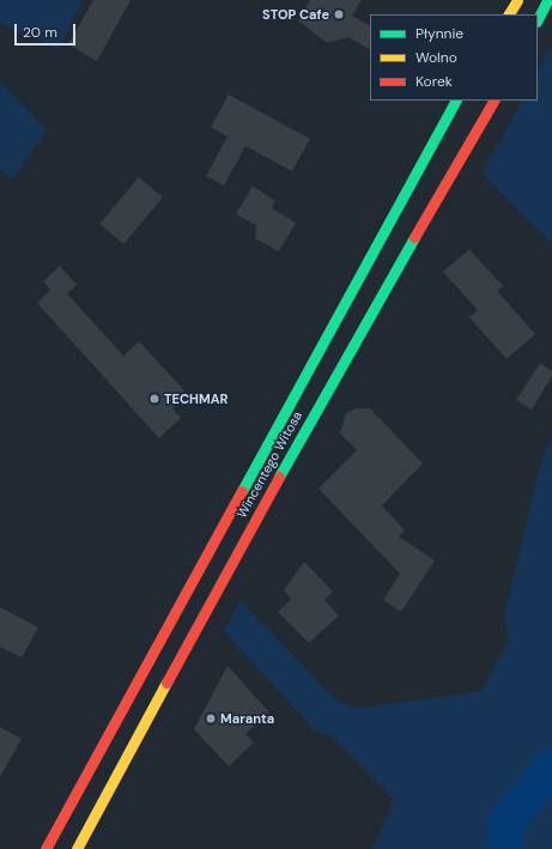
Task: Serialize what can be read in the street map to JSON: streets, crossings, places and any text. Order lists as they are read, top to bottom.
{
  "streets": {
    "main road": ["Wincentego Witosa"]
  },
  "places": ["STOP Cafe", "TECHMAR", "Maranta"],
  "legend": ["Płynnie", "Wolno", "Korek"],
  "scale_bar": "20 m"
}
